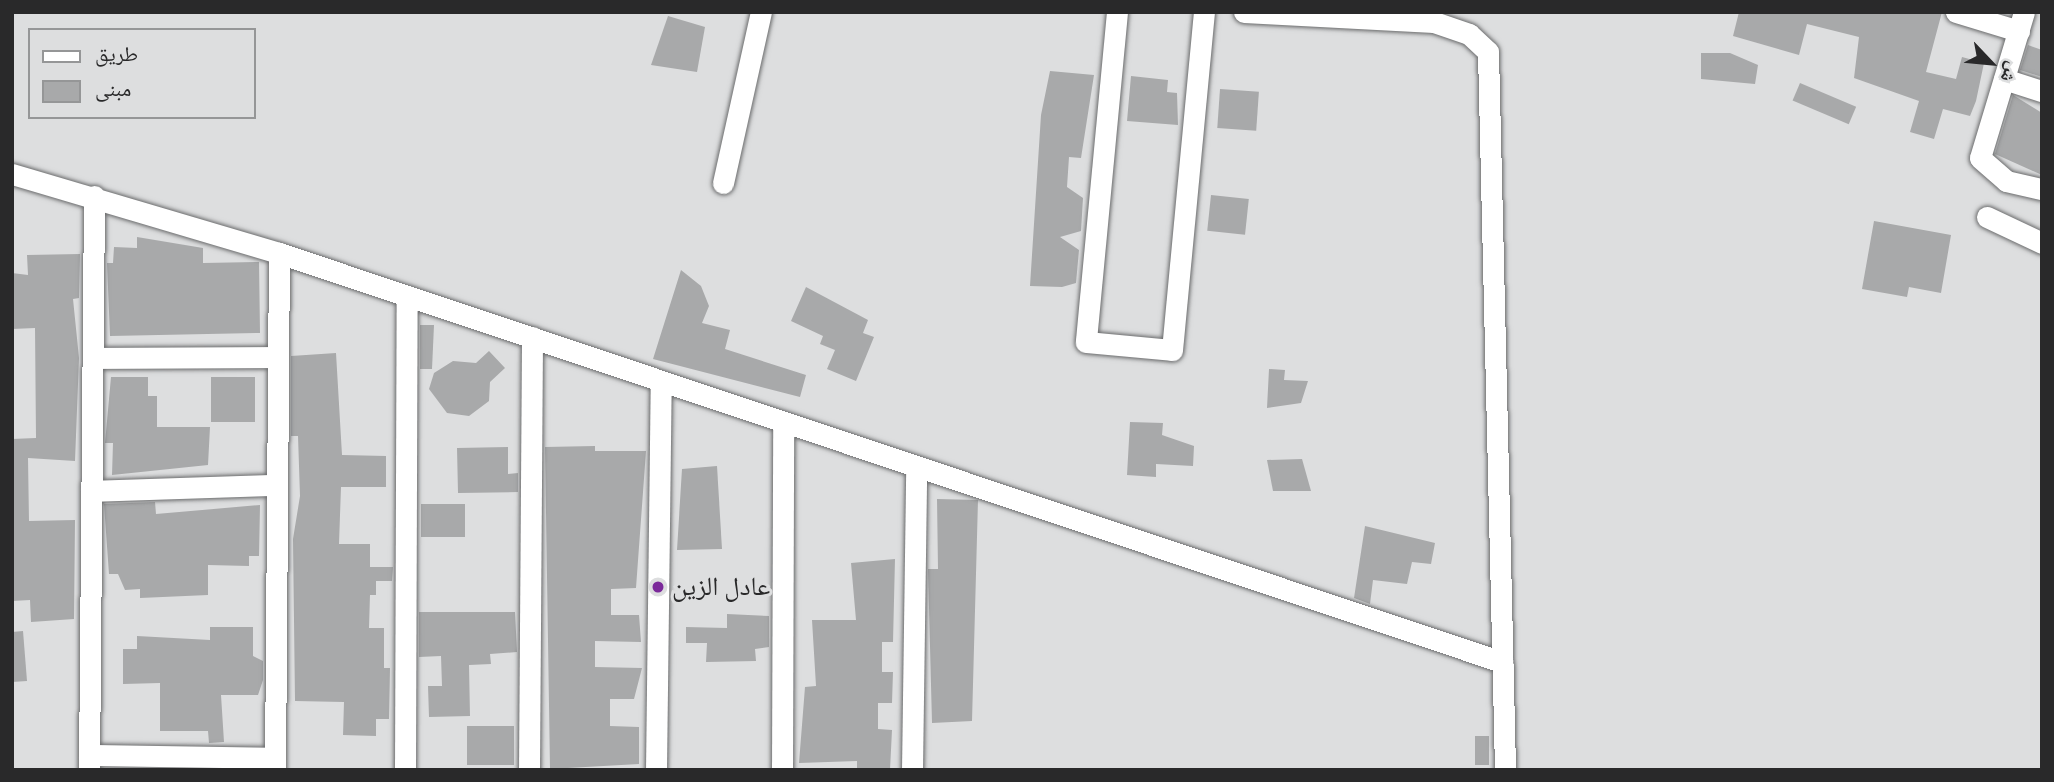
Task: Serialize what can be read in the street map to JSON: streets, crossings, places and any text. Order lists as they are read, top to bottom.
{
  "places": ["عادل الزين"],
  "legend": ["طريق", "مبنى"],
  "north": "bottom right"
}
